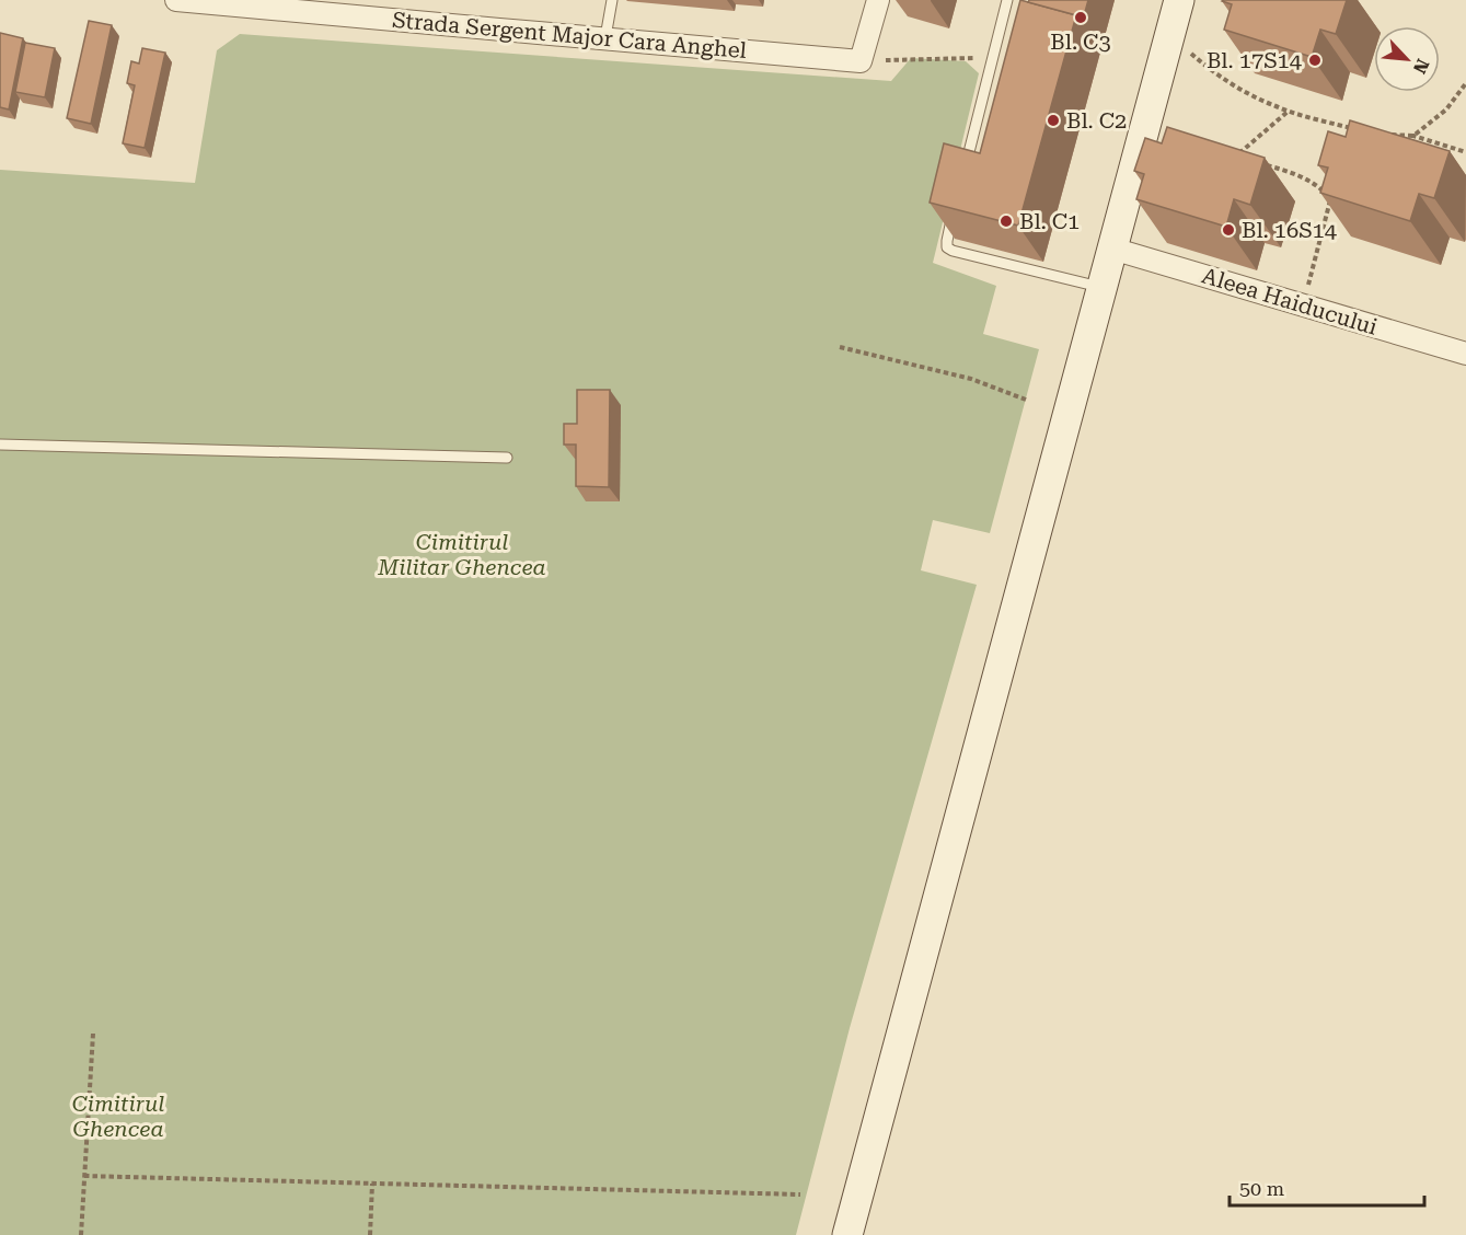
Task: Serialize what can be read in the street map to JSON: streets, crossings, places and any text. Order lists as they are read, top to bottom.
{
  "streets": {
    "street": ["Strada Sergent Major Cara Anghel", "Aleea Haiducului"]
  },
  "parks": ["Cimitirul Militar Ghencea", "Cimitirul Ghencea"],
  "places": [
    "Bl. C3",
    "Bl. 17S14",
    "Bl. C2",
    "Bl. C1",
    "Bl. 16S14"
  ],
  "scale_bar": "50 m",
  "north": "bottom right"
}
